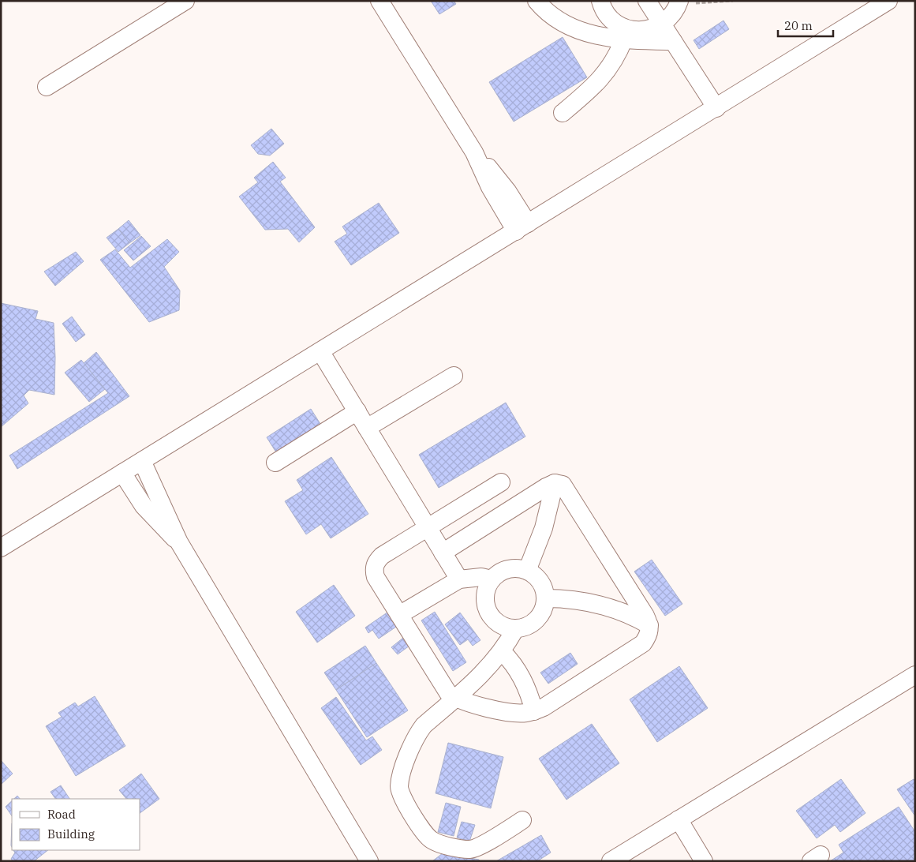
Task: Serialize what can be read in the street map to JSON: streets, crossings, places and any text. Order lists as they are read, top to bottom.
{
  "legend": ["Road", "Building"],
  "scale_bar": "20 m"
}
